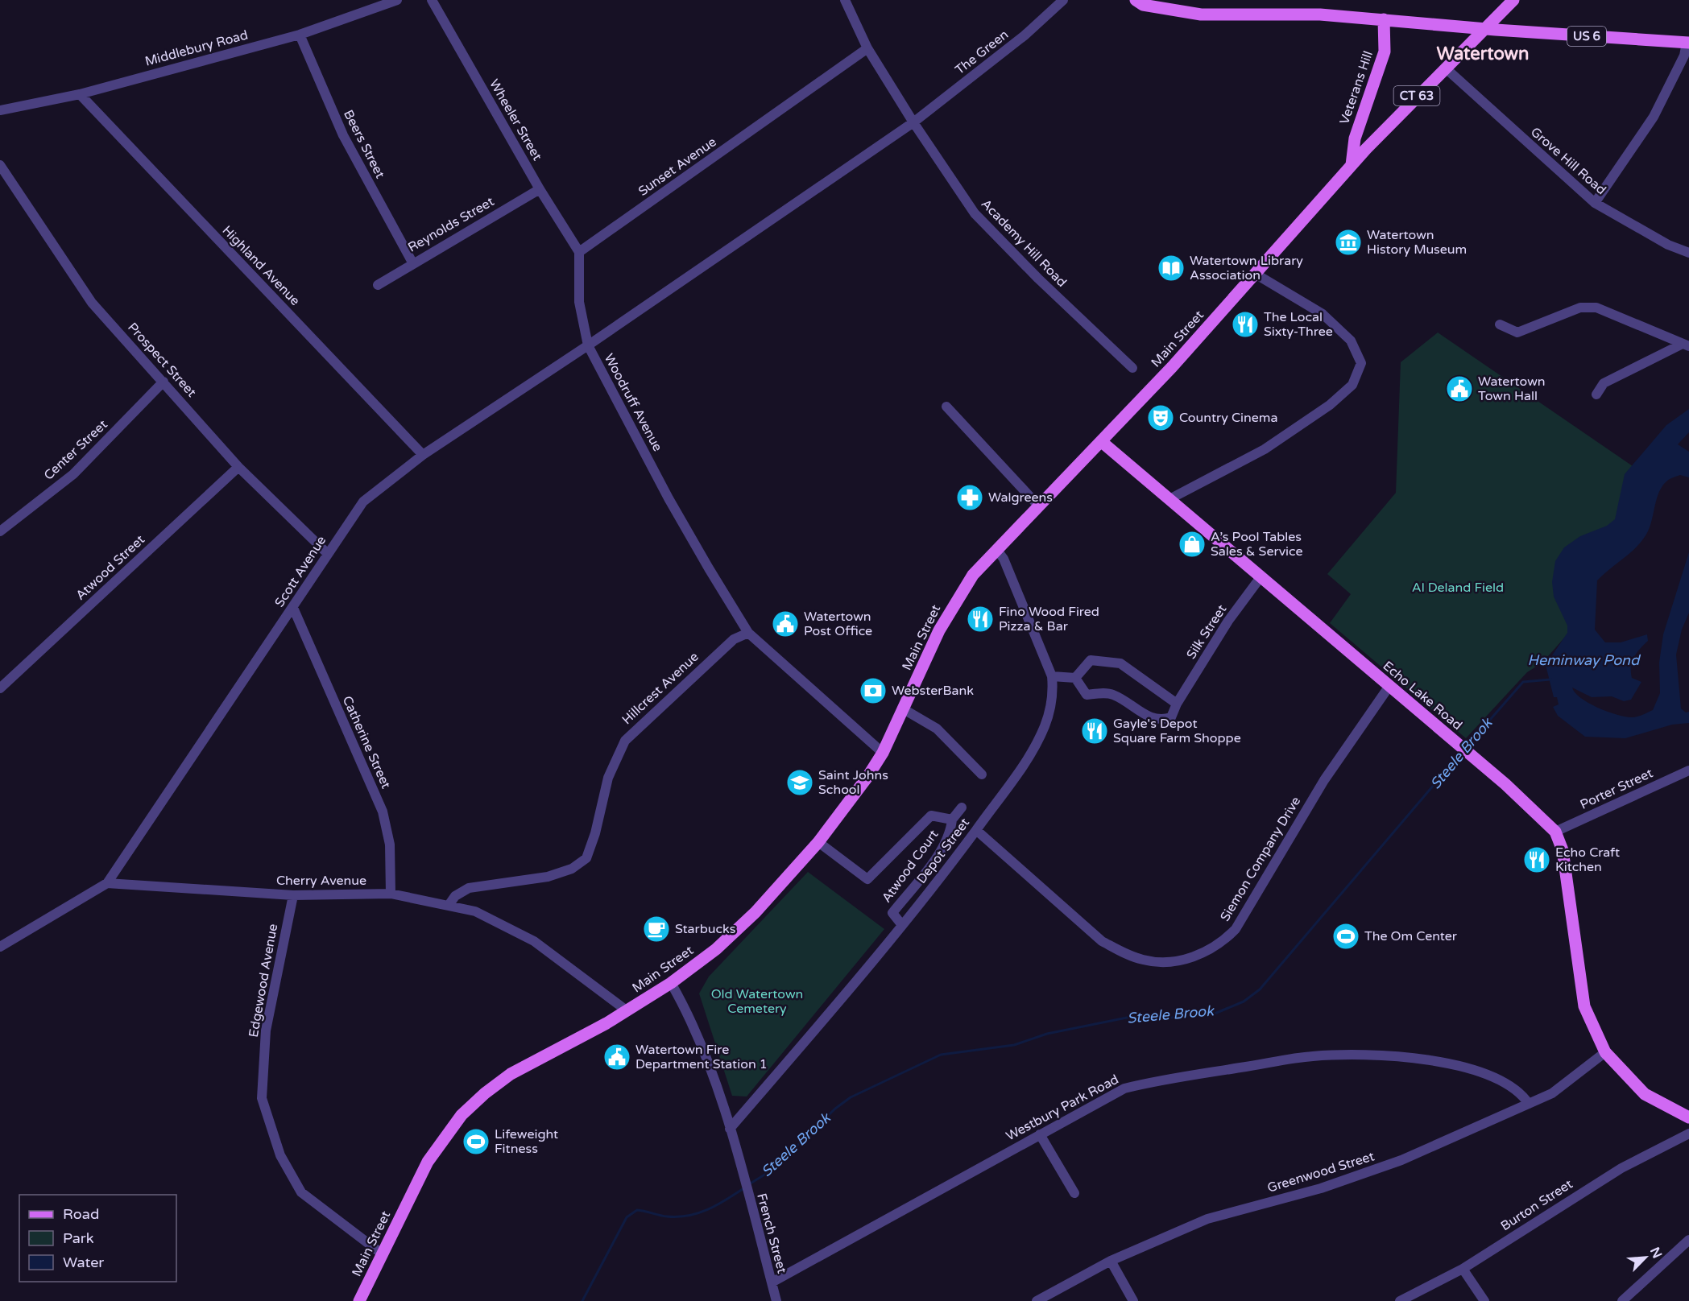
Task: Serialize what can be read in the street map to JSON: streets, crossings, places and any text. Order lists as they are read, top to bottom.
{
  "streets": {
    "main road": [
      "US 6",
      "Veterans Hill",
      "CT 63",
      "Main Street",
      "Echo Lake Road"
    ],
    "street": [
      "Middlebury Road",
      "The Green",
      "Wheeler Street",
      "Beers Street",
      "Grove Hill Road",
      "Sunset Avenue",
      "Reynolds Street",
      "Academy Hill Road",
      "Highland Avenue",
      "Prospect Street",
      "Woodruff Avenue",
      "Center Street",
      "Atwood Street",
      "Scott Avenue",
      "Silk Street",
      "Hillcrest Avenue",
      "Catherine Street",
      "Porter Street",
      "Depot Street",
      "Siemon Company Drive",
      "Atwood Court",
      "Cherry Avenue",
      "Edgewood Avenue",
      "Westbury Park Road",
      "Greenwood Street",
      "Burton Street",
      "French Street"
    ]
  },
  "crossings": [
    ["US 6", "Veterans Hill"],
    ["US 6", "Main Street"],
    ["Middlebury Road", "Beers Street"],
    ["Middlebury Road", "Highland Avenue"],
    ["The Green", "Academy Hill Road"],
    ["The Green", "Woodruff Avenue"],
    ["Veterans Hill", "Main Street"],
    ["Wheeler Street", "Sunset Avenue"],
    ["Wheeler Street", "Reynolds Street"],
    ["Beers Street", "Reynolds Street"],
    ["Grove Hill Road", "Main Street"],
    ["Sunset Avenue", "Academy Hill Road"],
    ["Academy Hill Road", "Woodruff Avenue"],
    ["Highland Avenue", "Scott Avenue"],
    ["Main Street", "Woodruff Avenue"],
    ["Main Street", "Echo Lake Road"],
    ["Main Street", "Depot Street"],
    ["Main Street", "Atwood Court"],
    ["Main Street", "Cherry Avenue"],
    ["Main Street", "Edgewood Avenue"],
    ["Main Street", "French Street"],
    ["Prospect Street", "Center Street"],
    ["Prospect Street", "Atwood Street"],
    ["Prospect Street", "Scott Avenue"],
    ["Woodruff Avenue", "Scott Avenue"],
    ["Woodruff Avenue", "Hillcrest Avenue"],
    ["Scott Avenue", "Catherine Street"],
    ["Scott Avenue", "Cherry Avenue"],
    ["Silk Street", "Echo Lake Road"],
    ["Hillcrest Avenue", "Cherry Avenue"],
    ["Echo Lake Road", "Porter Street"],
    ["Echo Lake Road", "Siemon Company Drive"],
    ["Echo Lake Road", "Greenwood Street"],
    ["Catherine Street", "Cherry Avenue"],
    ["Depot Street", "Siemon Company Drive"],
    ["Depot Street", "Atwood Court"],
    ["Depot Street", "French Street"],
    ["Cherry Avenue", "Edgewood Avenue"],
    ["Westbury Park Road", "Greenwood Street"],
    ["Westbury Park Road", "French Street"]
  ],
  "districts": ["Watertown"],
  "water": ["Heminway Pond", "Steele Brook"],
  "parks": ["Al Deland Field", "Old Watertown Cemetery"],
  "places": {
    "museum": ["Watertown History Museum"],
    "library": ["Watertown Library Association"],
    "restaurant": [
      "The Local Sixty-Three",
      "Fino Wood Fired Pizza & Bar",
      "Gayle's Depot Square Farm Shoppe",
      "Echo Craft Kitchen"
    ],
    "public building": ["Watertown Town Hall", "Watertown Post Office", "Watertown Fire Department Station 1"],
    "theatre": ["Country Cinema"],
    "pharmacy": ["Walgreens"],
    "shop": ["A’s Pool Tables Sales & Service"],
    "bank": ["WebsterBank"],
    "school or university": ["Saint Johns School"],
    "cafe": ["Starbucks"],
    "sports": ["The Om Center", "Lifeweight Fitness"]
  },
  "legend": ["Road", "Park", "Water"],
  "north": "top right"
}
